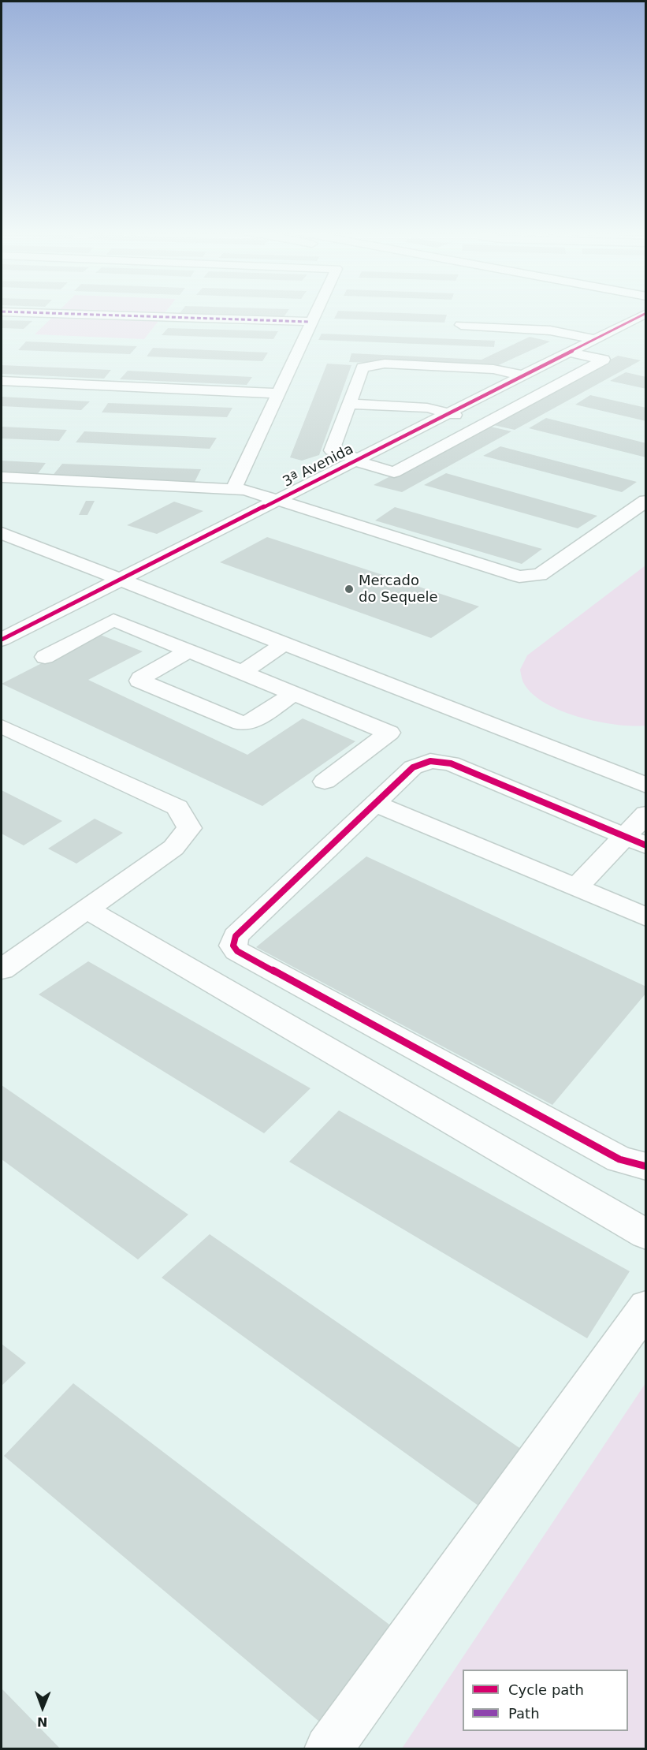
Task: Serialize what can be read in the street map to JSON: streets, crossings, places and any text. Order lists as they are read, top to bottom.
{
  "streets": {
    "street": ["3ª Avenida"]
  },
  "places": ["Mercado do Sequele"],
  "legend": ["Cycle path", "Path"],
  "north": "bottom"
}
